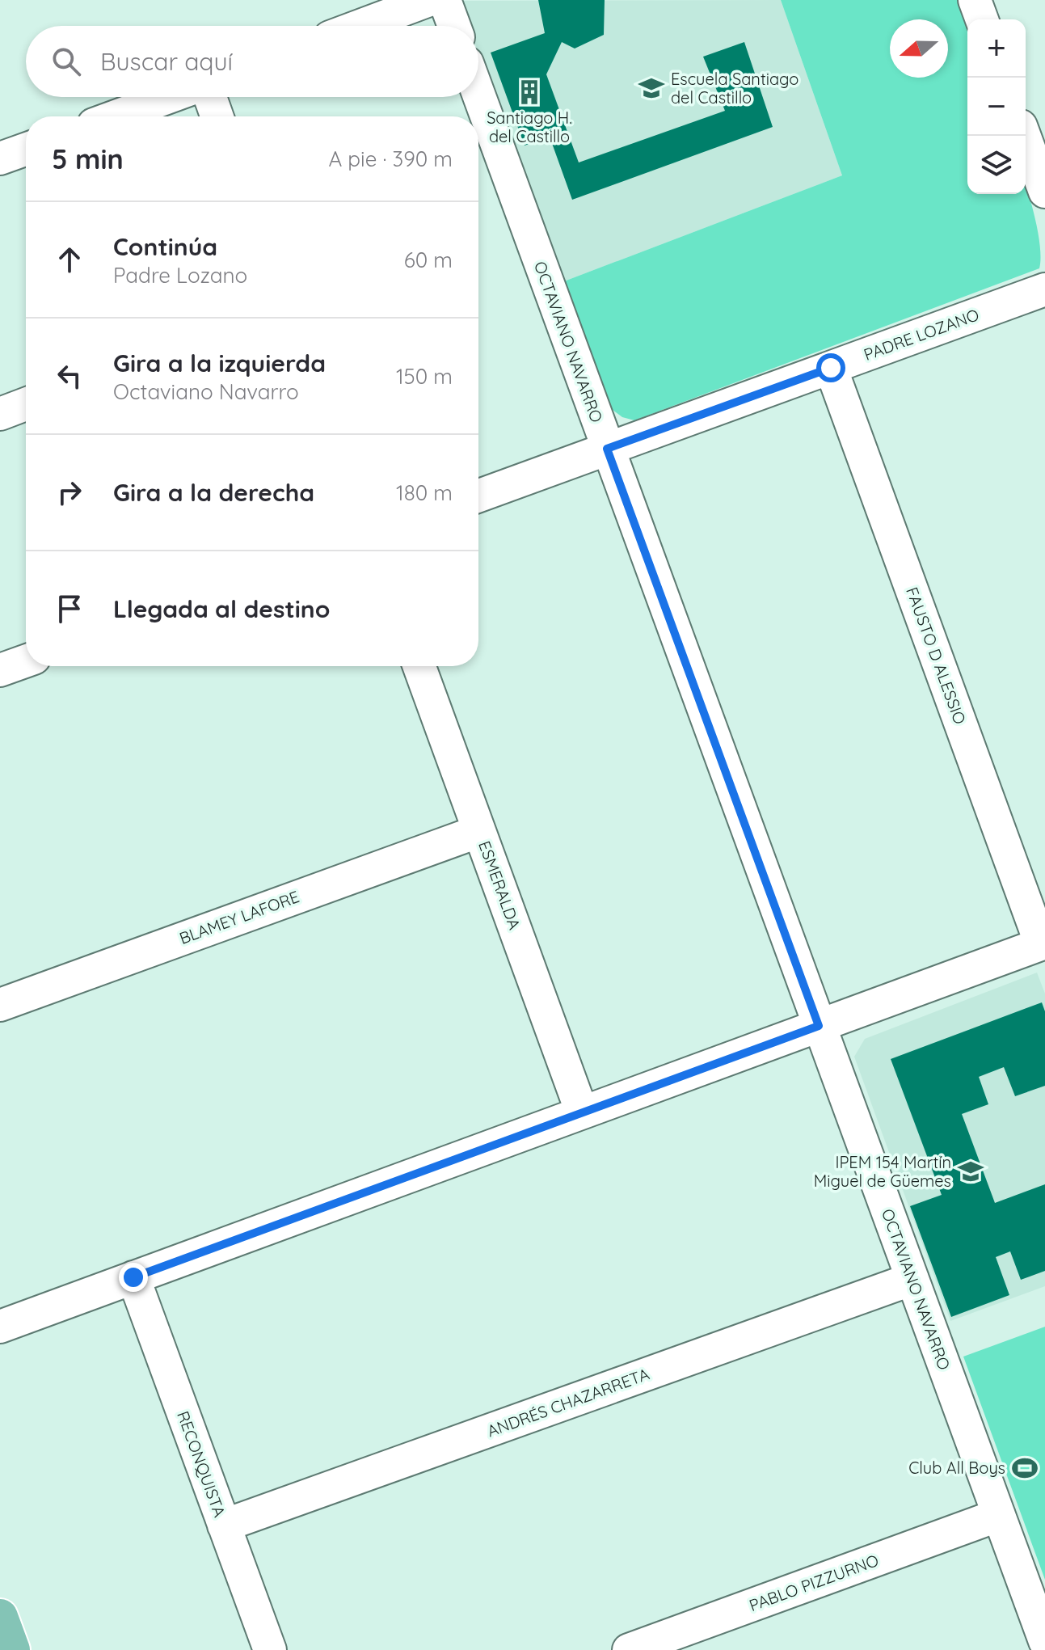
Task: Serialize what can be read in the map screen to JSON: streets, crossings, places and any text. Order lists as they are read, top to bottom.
{
  "streets": {
    "street": [
      "PADRE LOZANO",
      "OCTAVIANO NAVARRO",
      "FAUSTO D ALESSIO",
      "ESMERALDA",
      "BLAMEY LAFORE",
      "ANDRÉS CHAZARRETA",
      "RECONQUISTA",
      "PABLO PIZZURNO"
    ]
  },
  "crossings": [
    ["PADRE LOZANO", "OCTAVIANO NAVARRO"],
    ["PADRE LOZANO", "FAUSTO D ALESSIO"],
    ["OCTAVIANO NAVARRO", "ANDRÉS CHAZARRETA"],
    ["OCTAVIANO NAVARRO", "PABLO PIZZURNO"],
    ["ESMERALDA", "BLAMEY LAFORE"],
    ["ANDRÉS CHAZARRETA", "RECONQUISTA"]
  ],
  "places": {
    "school or university": ["Escuela Santiago del Castillo", "IPEM 154 Martín Miguel de Güemes"],
    "building": ["Santiago H. del Castillo"],
    "sports": ["Club All Boys"]
  },
  "north": "left",
  "page": {
    "map_buttons": ["+", "−"],
    "search": "Buscar aquí",
    "heading": ["5 min", "A pie · 390 m"],
    "list": [
      ["Continúa", "Padre Lozano", "60 m"],
      ["Gira a la izquierda", "Octaviano Navarro", "150 m"],
      ["Gira a la derecha", "180 m"],
      "Llegada al destino"
    ]
  }
}
